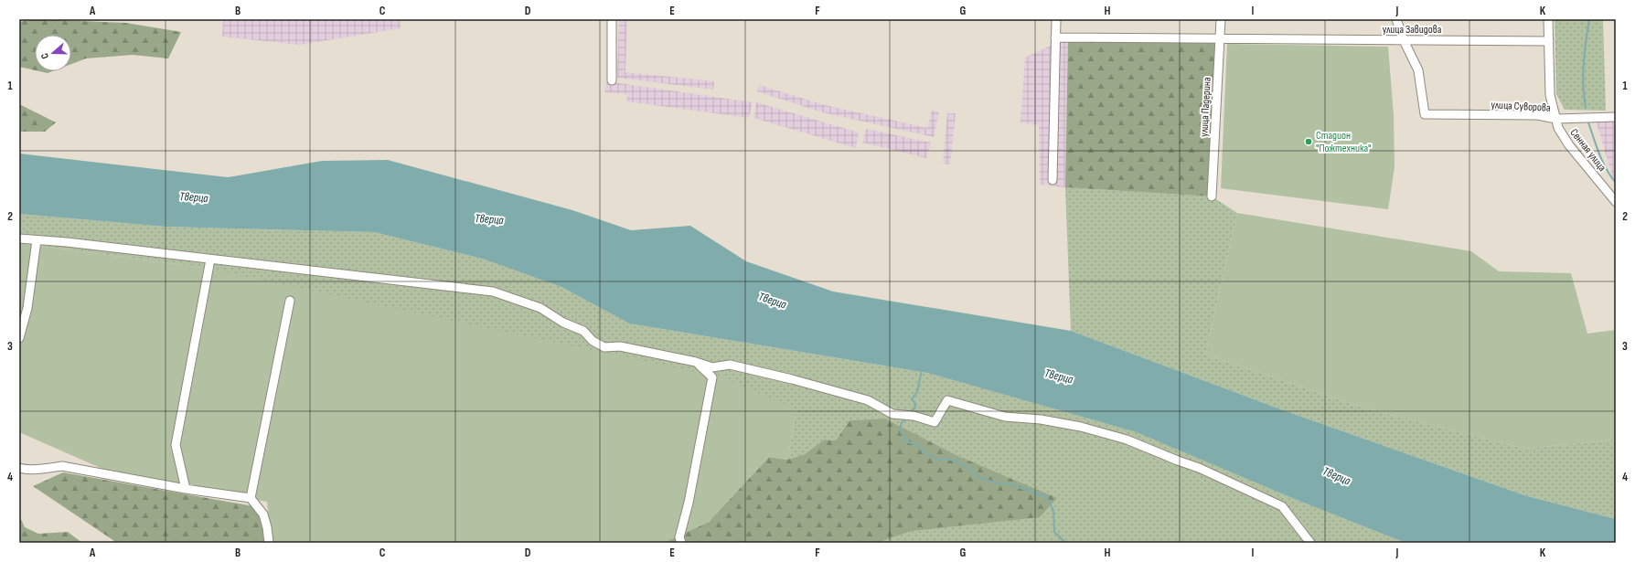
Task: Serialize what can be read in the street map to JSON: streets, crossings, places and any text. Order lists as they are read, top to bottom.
{
  "streets": {
    "street": [
      "улица Завидова",
      "улица Суворова",
      "улица Падерина",
      "Сенная улица"
    ]
  },
  "crossings": [
    ["улица Завидова", "улица Суворова"],
    ["улица Завидова", "улица Падерина"],
    ["улица Завидова", "Сенная улица"],
    ["улица Суворова", "Сенная улица"]
  ],
  "water": ["Тверца"],
  "places": ["Стадион \"Пожтехника\""],
  "north": "left",
  "grid": {
    "columns": [
      "A",
      "B",
      "C",
      "D",
      "E",
      "F",
      "G",
      "H",
      "I",
      "J",
      "K"
    ],
    "rows": [
      "1",
      "2",
      "3",
      "4"
    ]
  }
}
